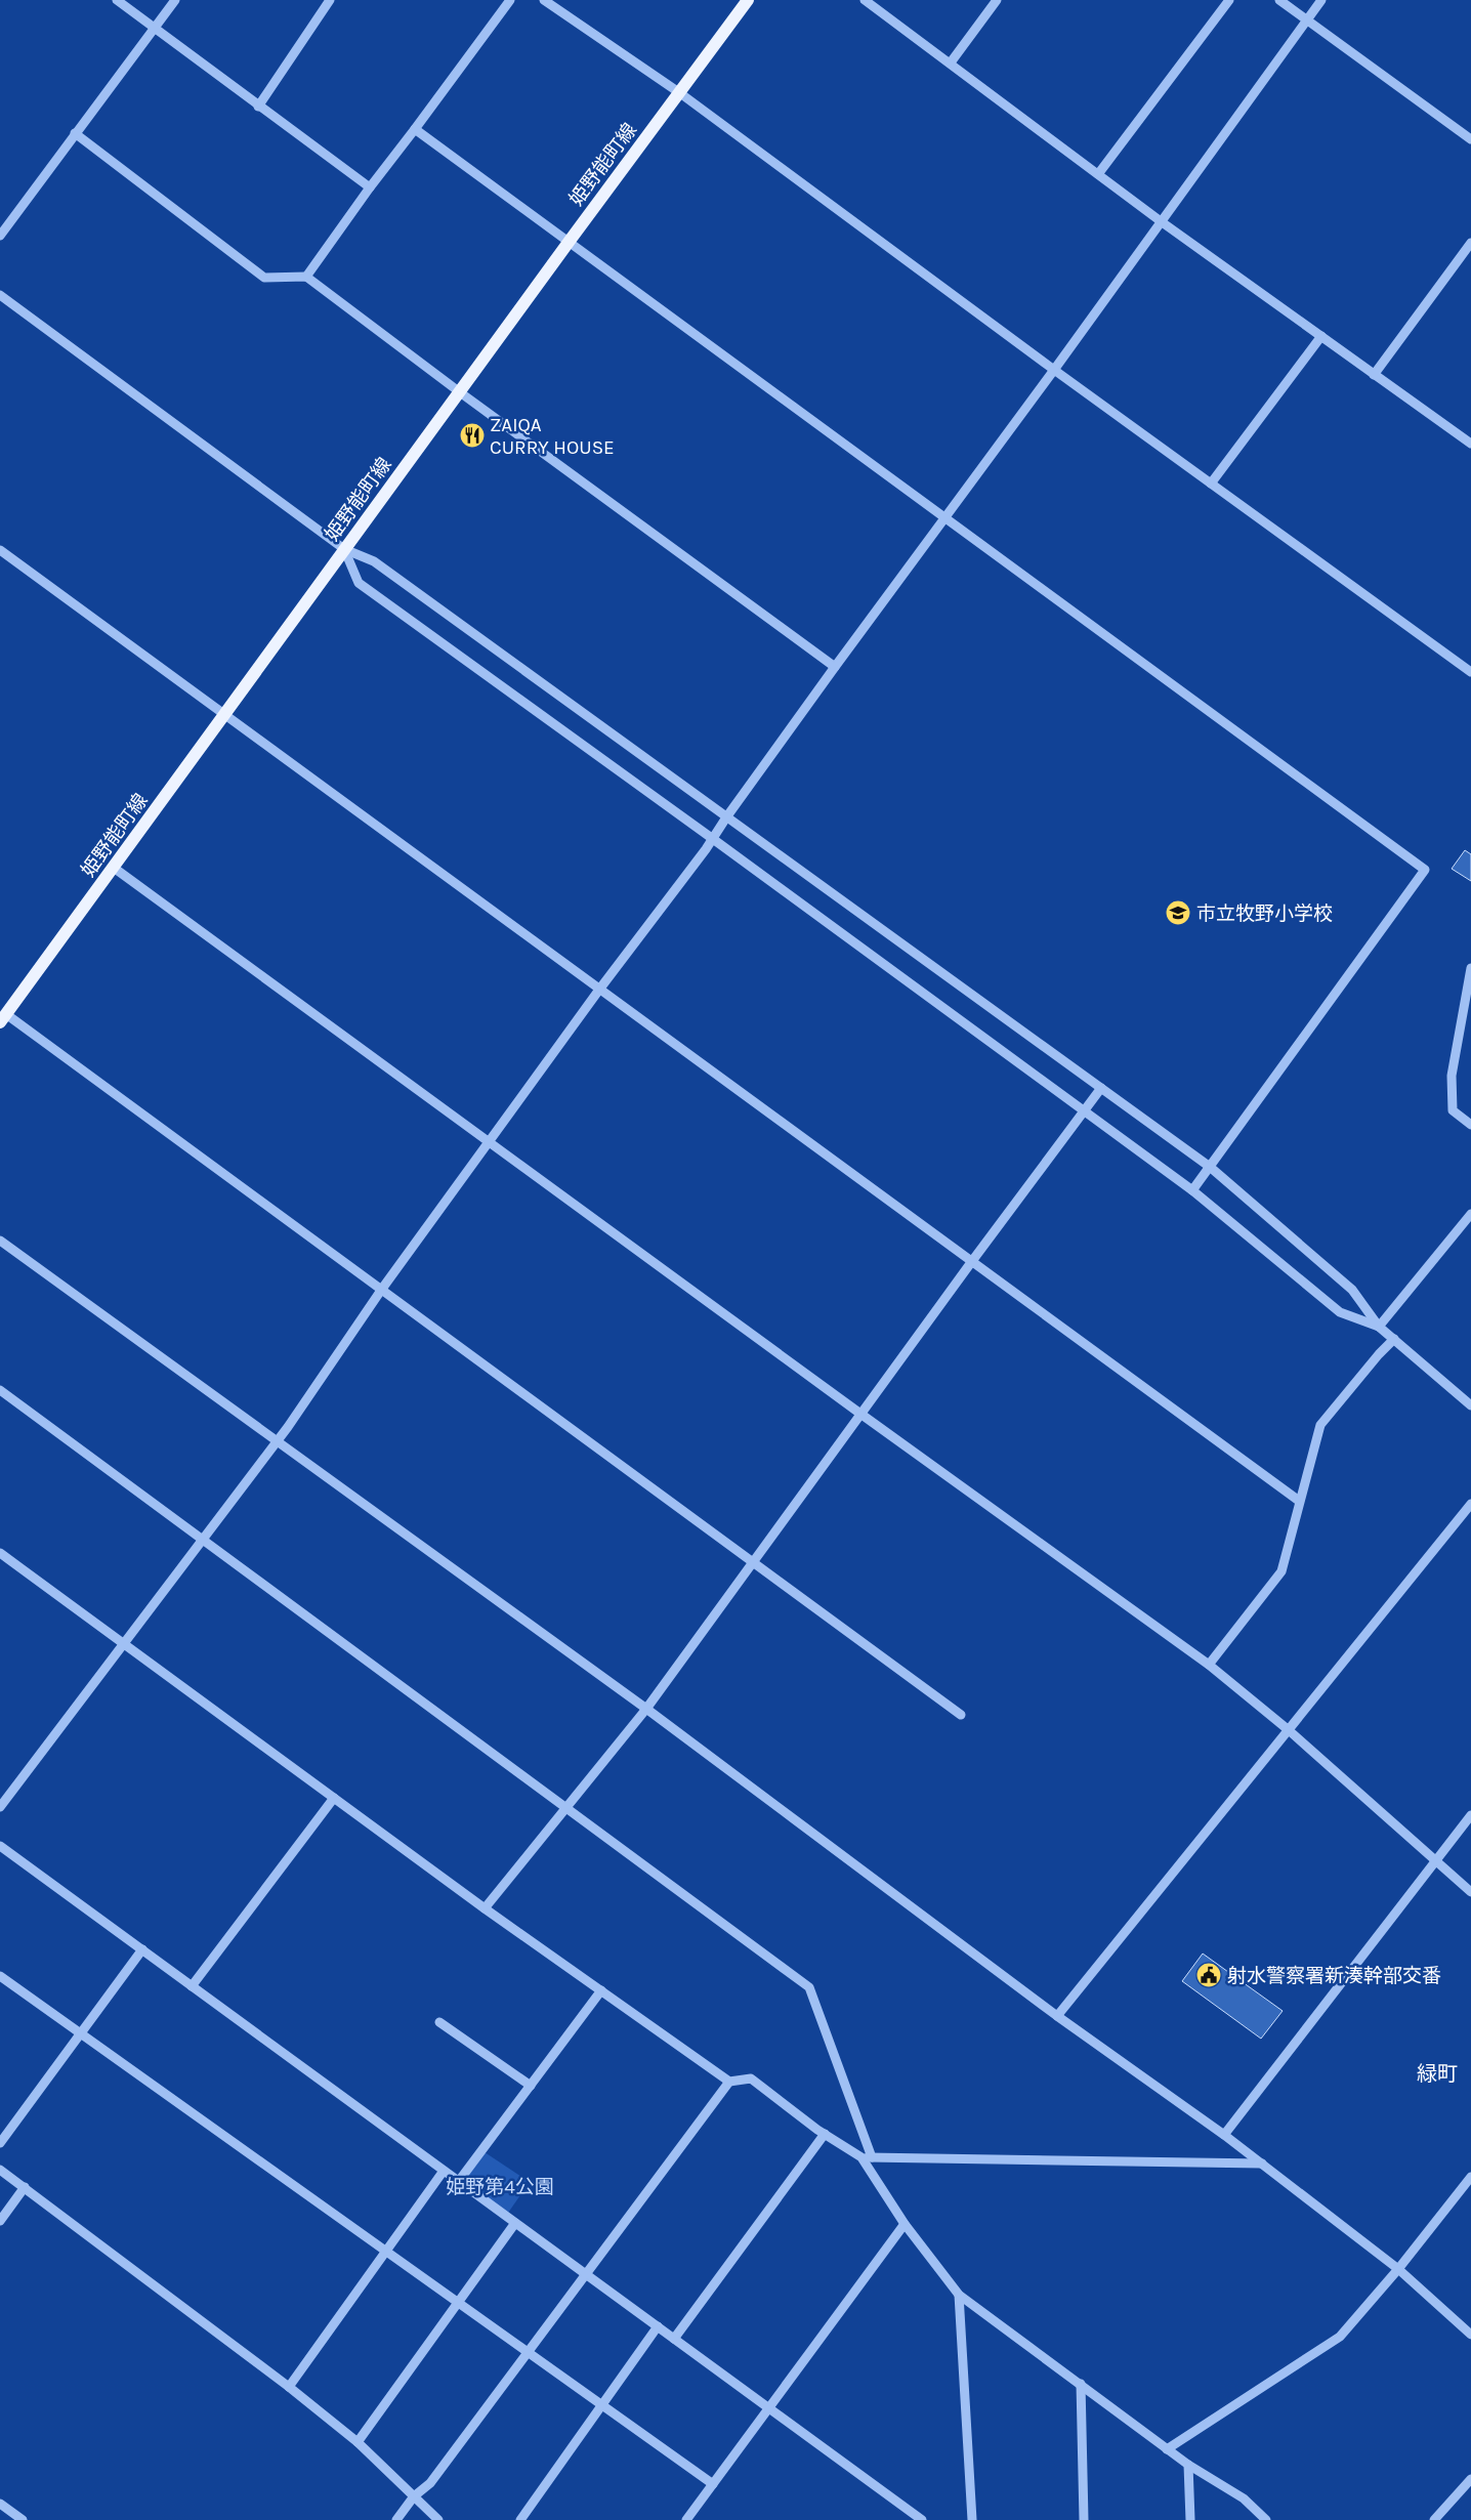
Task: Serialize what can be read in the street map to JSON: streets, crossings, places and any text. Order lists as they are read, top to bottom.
{
  "streets": {
    "main road": ["姫野能町線"]
  },
  "districts": ["緑町"],
  "parks": ["姫野第4公園"],
  "places": {
    "restaurant": ["ZAIQA CURRY HOUSE"],
    "school or university": ["市立牧野小学校"],
    "public building": ["射水警察署新湊幹部交番"]
  }
}
